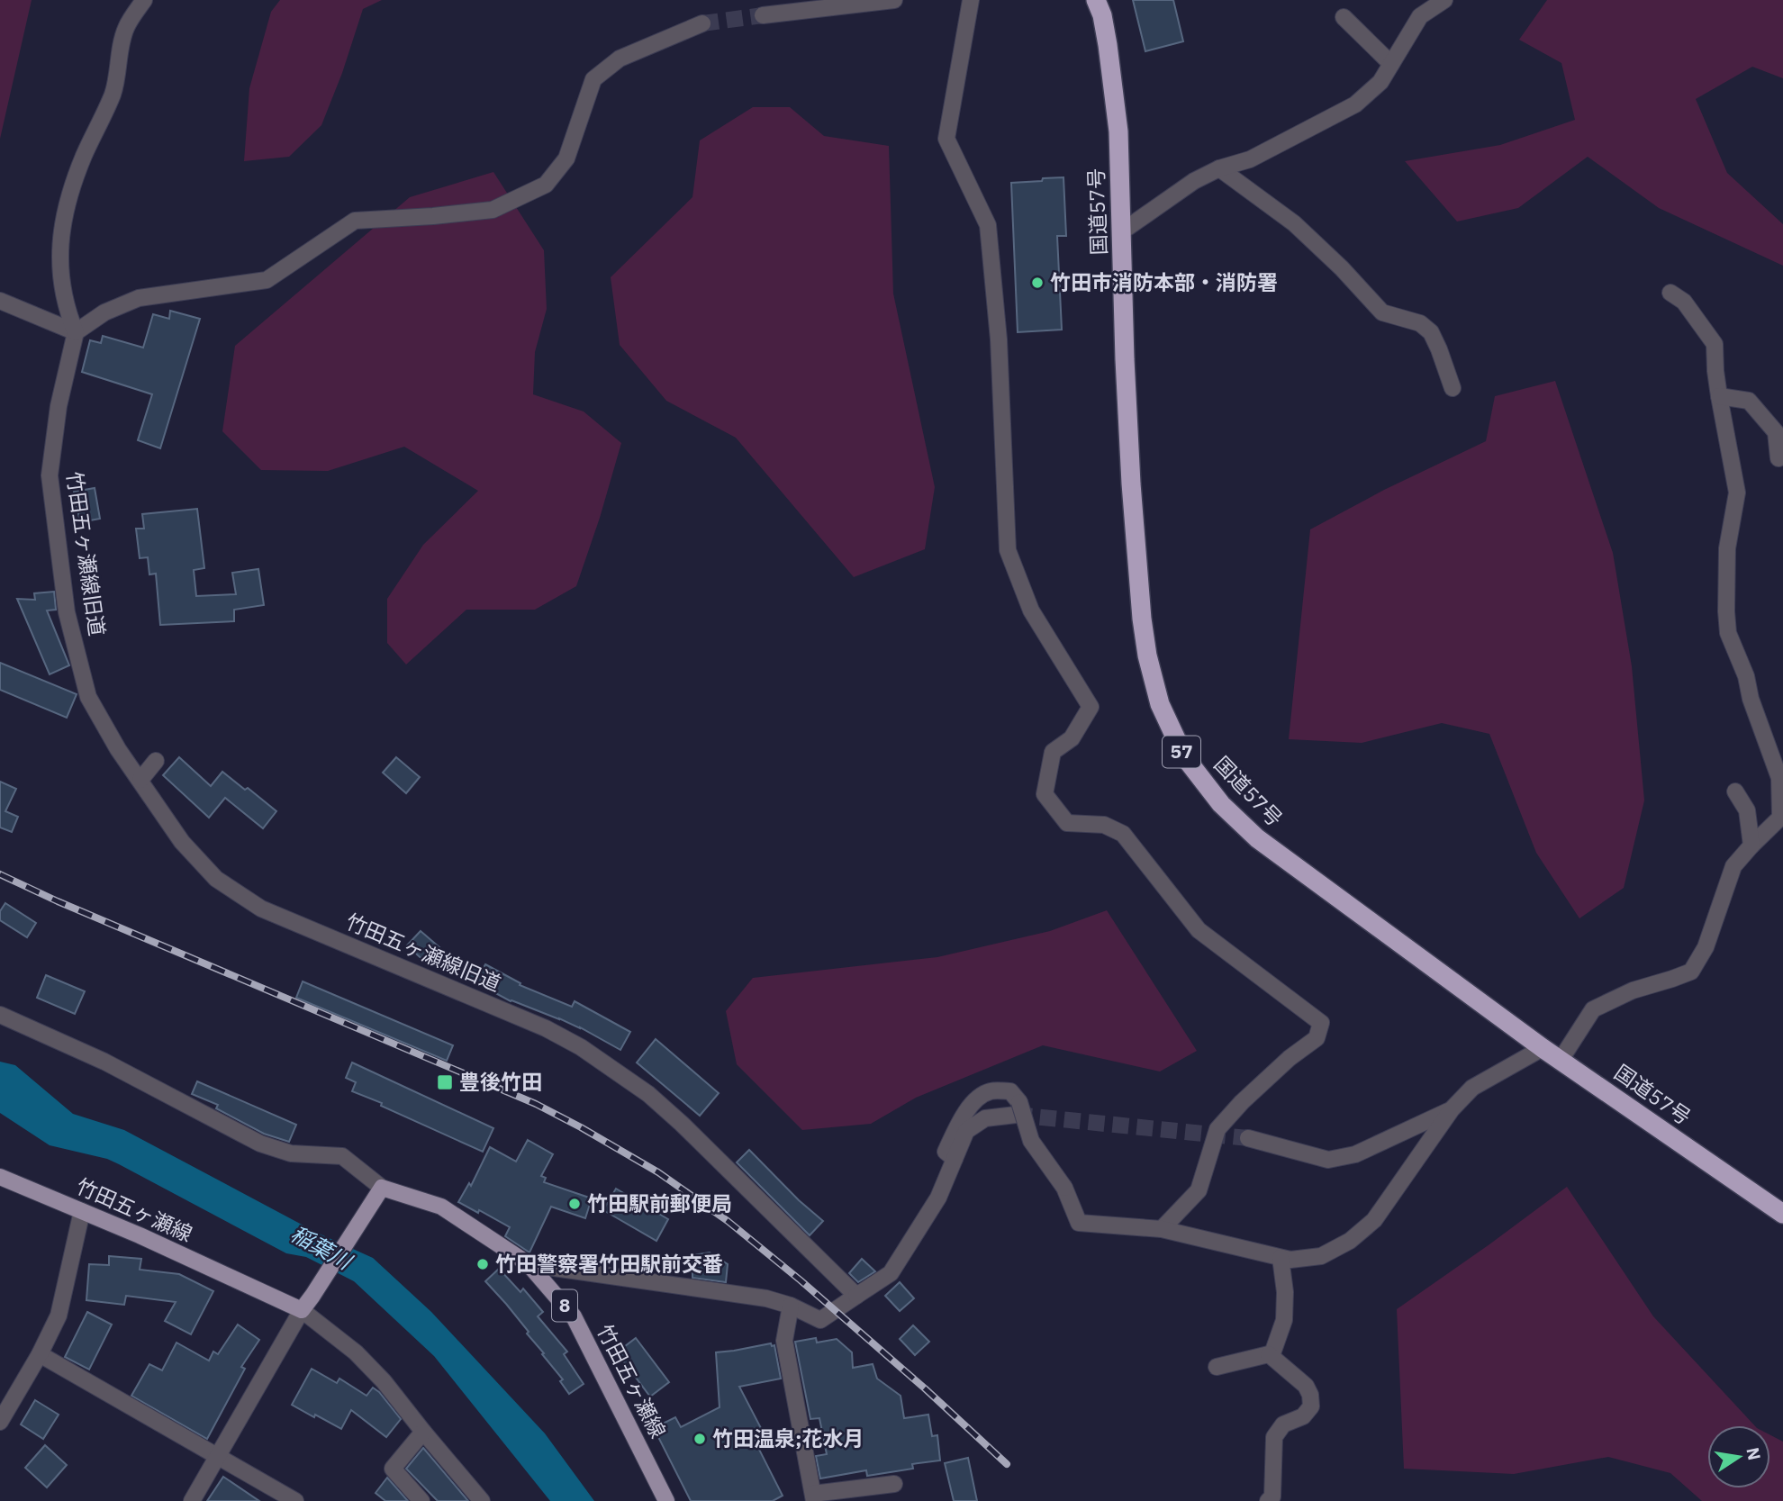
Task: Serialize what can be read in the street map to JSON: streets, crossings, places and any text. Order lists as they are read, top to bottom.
{
  "streets": {
    "highway": ["国道57号", "57"],
    "main road": ["竹田五ヶ瀬線", "8"],
    "street": ["竹田五ヶ瀬線旧道"]
  },
  "water": ["稲葉川"],
  "places": {
    "other": [
      "竹田市消防本部・消防署",
      "竹田駅前郵便局",
      "竹田警察署竹田駅前交番",
      "竹田温泉;花水月"
    ],
    "transit": ["豊後竹田"]
  },
  "north": "right"
}
